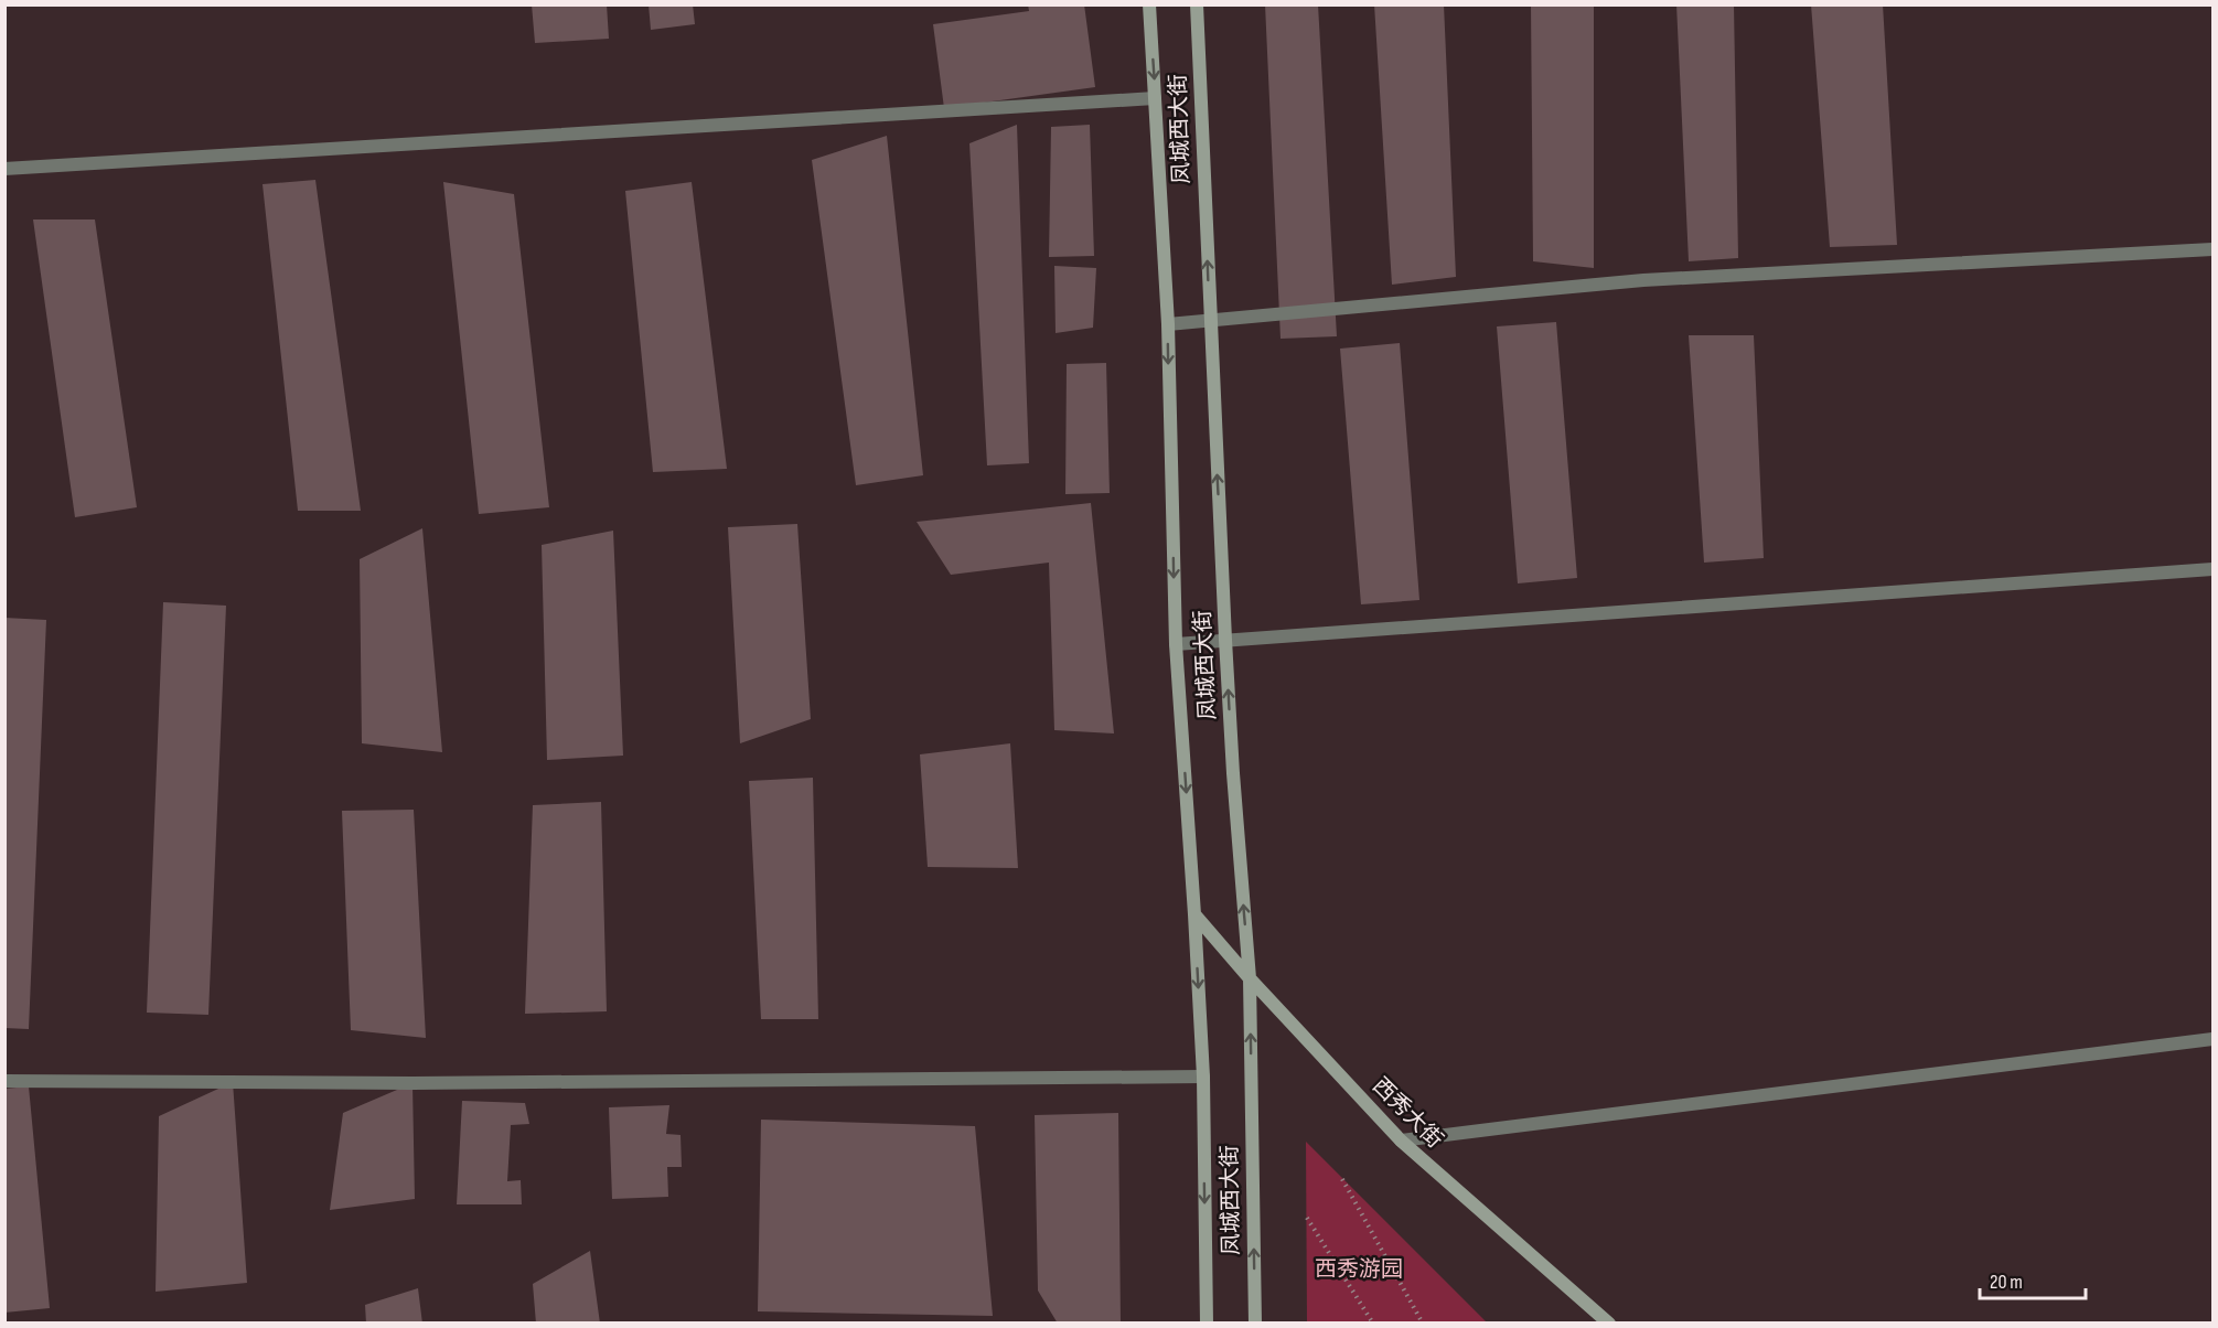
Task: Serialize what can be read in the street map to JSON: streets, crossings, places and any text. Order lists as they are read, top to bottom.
{
  "streets": {
    "main road": ["凤城西大街", "西秀大街"]
  },
  "crossings": [
    ["凤城西大街", "西秀大街"]
  ],
  "parks": ["西秀游园"],
  "scale_bar": "20 m"
}
